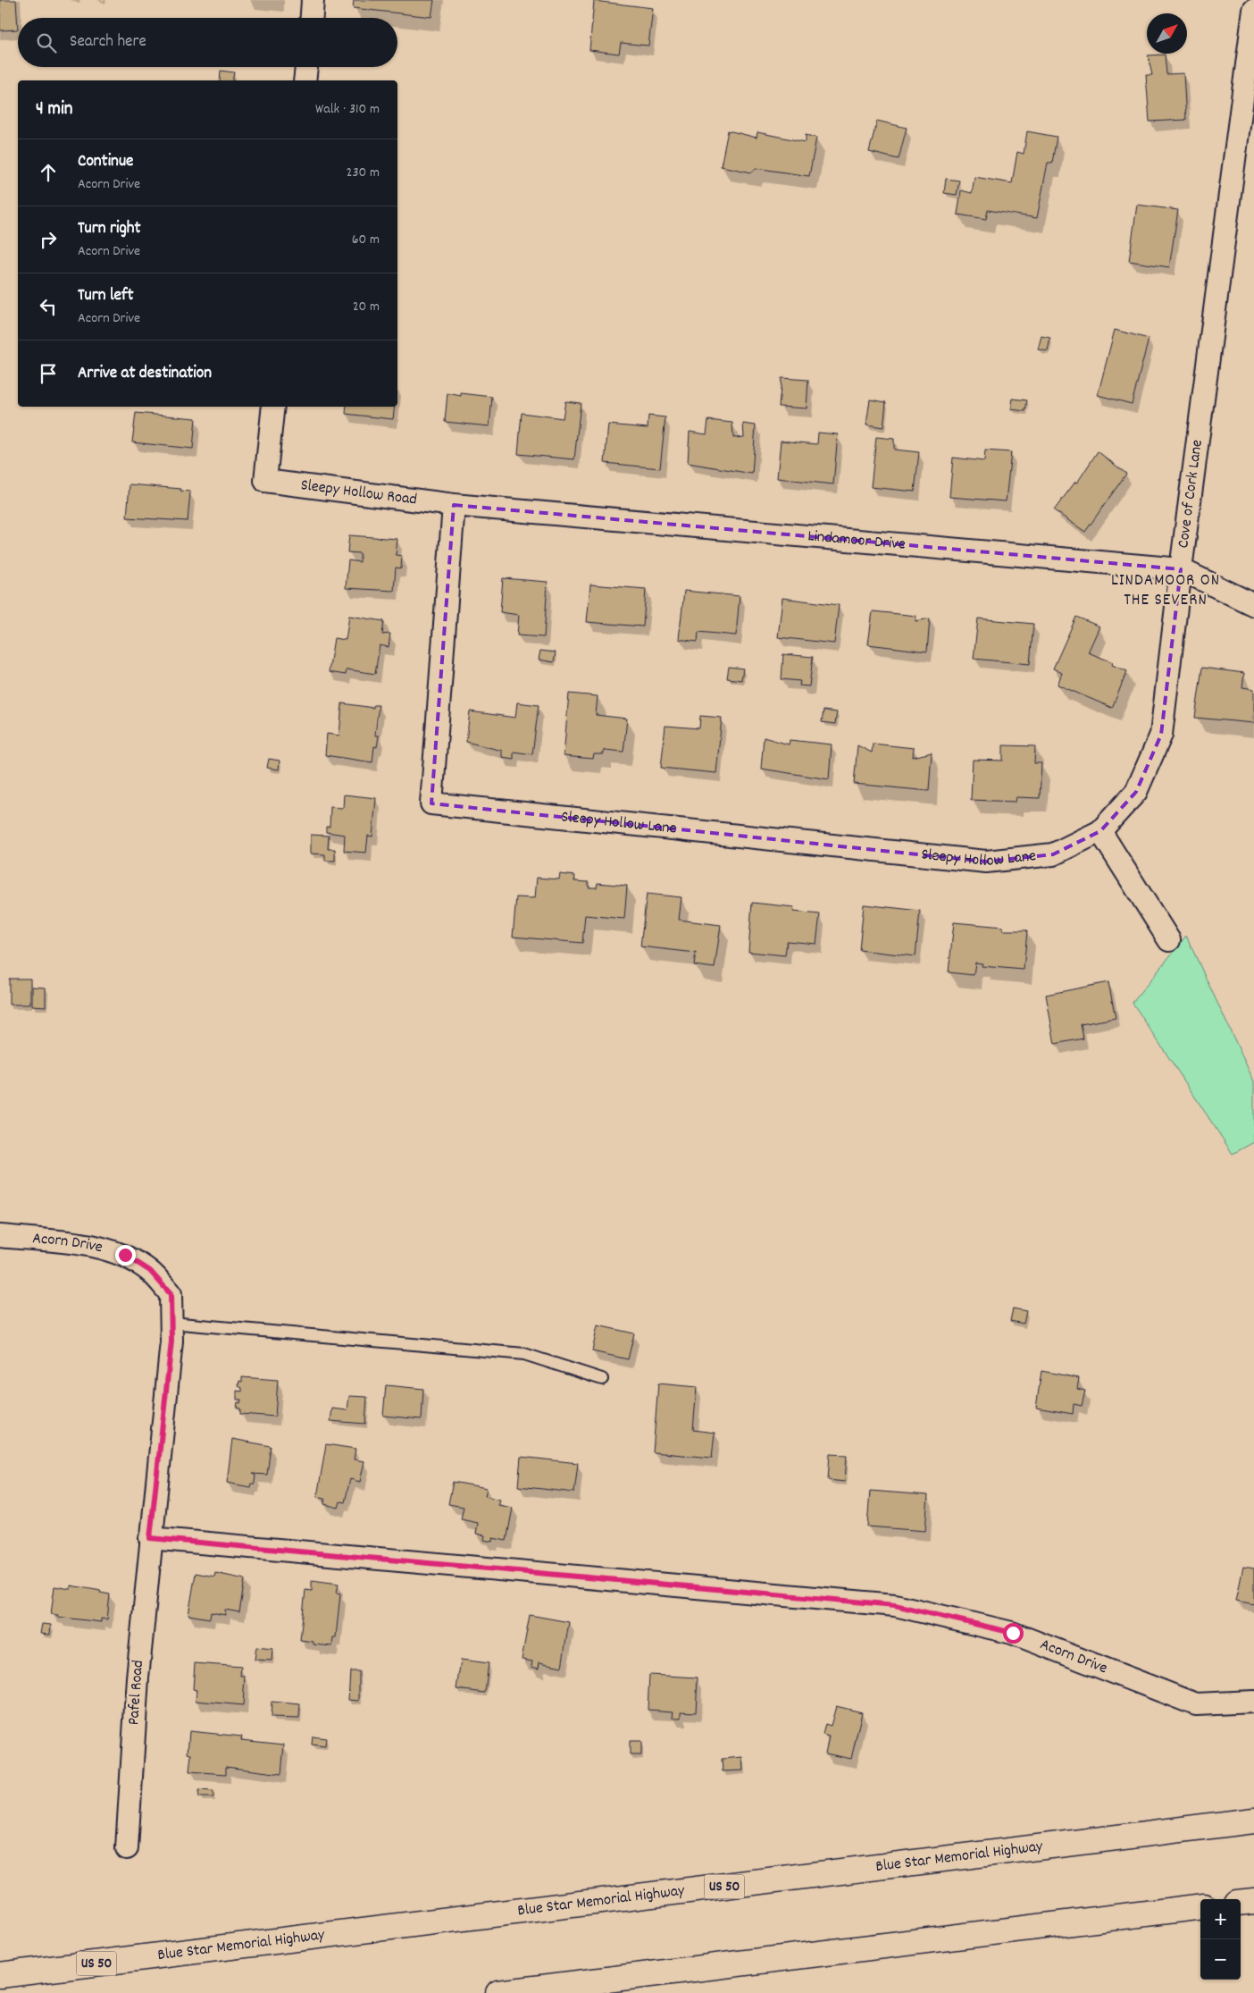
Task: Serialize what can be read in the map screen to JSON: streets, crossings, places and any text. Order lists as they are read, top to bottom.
{
  "streets": {
    "highway": ["Blue Star Memorial Highway", "US 50"],
    "street": [
      "Sleepy Hollow Road",
      "Cove of Cork Lane",
      "Lindamoor Drive",
      "Sleepy Hollow Lane",
      "Acorn Drive",
      "Pafel Road"
    ]
  },
  "crossings": [
    ["Sleepy Hollow Road", "Lindamoor Drive"],
    ["Sleepy Hollow Road", "Sleepy Hollow Lane"],
    ["Cove of Cork Lane", "Lindamoor Drive"],
    ["Cove of Cork Lane", "Sleepy Hollow Lane"],
    ["Lindamoor Drive", "Sleepy Hollow Lane"],
    ["Acorn Drive", "Pafel Road"]
  ],
  "districts": ["LINDAMOOR ON THE SEVERN"],
  "north": "top right",
  "page": {
    "search": "Search here",
    "heading": ["4 min", "Walk · 310 m"],
    "list": [
      ["Continue", "Acorn Drive", "230 m"],
      ["Turn right", "Acorn Drive", "60 m"],
      ["Turn left", "Acorn Drive", "20 m"],
      "Arrive at destination"
    ],
    "map_buttons": ["+", "−"]
  }
}
